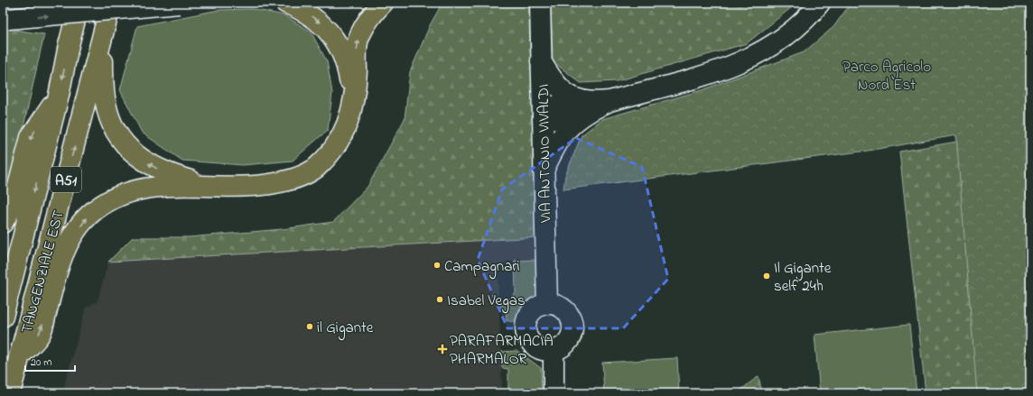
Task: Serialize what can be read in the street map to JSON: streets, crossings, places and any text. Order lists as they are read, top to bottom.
{
  "streets": {
    "highway": ["A51", "TANGENZIALE EST"],
    "main road": ["VIA ANTONIO VIVALDI"]
  },
  "parks": ["Parco Agricolo Nord Est"],
  "places": {
    "other": [
      "Campagnari",
      "Il Gigante self 24h",
      "Isabel Vegas",
      "il Gigante"
    ],
    "health": ["PARAFARMACIA PHARMALOR"]
  },
  "scale_bar": "20 m"
}
